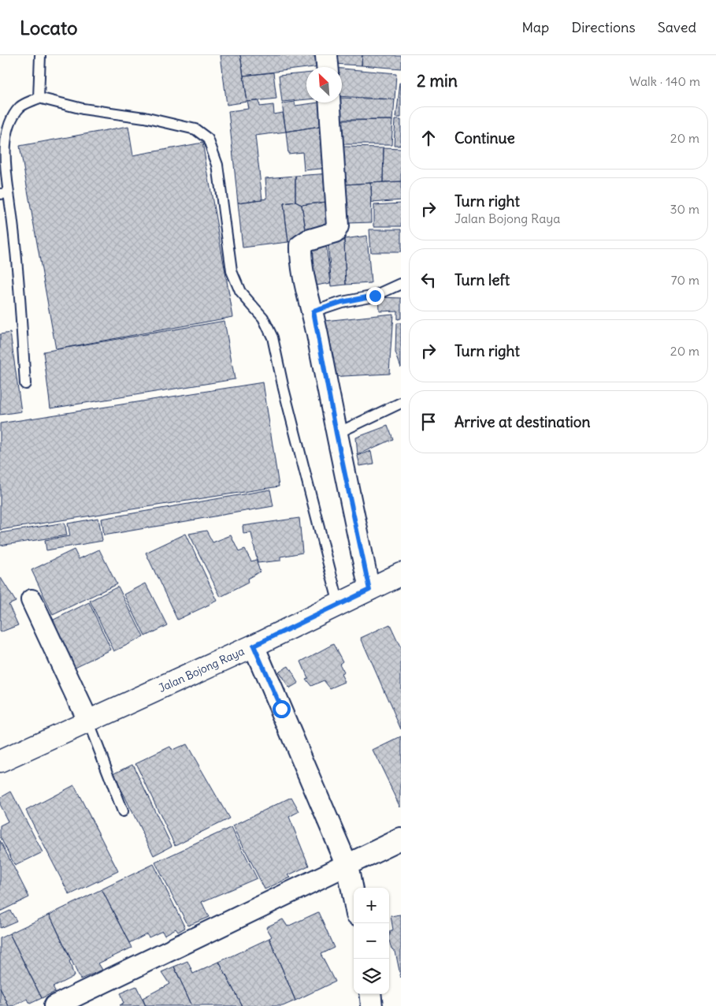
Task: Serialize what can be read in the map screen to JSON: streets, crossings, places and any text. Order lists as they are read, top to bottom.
{
  "streets": {
    "street": ["Jalan Bojong Raya"]
  },
  "north": "top left",
  "page": {
    "header": "Locato",
    "nav": ["Map", "Directions", "Saved"],
    "heading": ["2 min", "Walk · 140 m"],
    "list": [
      ["Continue", "20 m"],
      ["Turn right", "Jalan Bojong Raya", "30 m"],
      ["Turn left", "70 m"],
      ["Turn right", "20 m"],
      "Arrive at destination"
    ],
    "map_buttons": ["+", "−"]
  }
}
